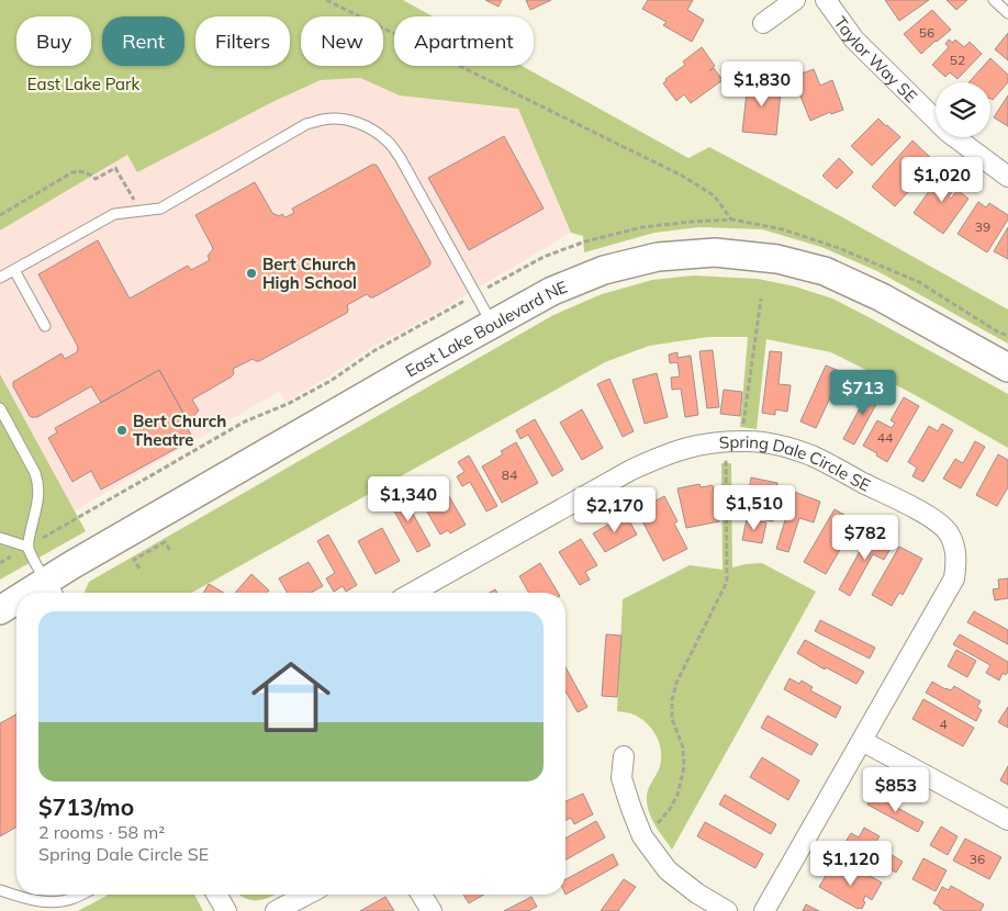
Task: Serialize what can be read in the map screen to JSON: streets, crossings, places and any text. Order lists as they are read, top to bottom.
{
  "streets": {
    "main road": ["East Lake Boulevard NE"],
    "street": ["Taylor Way SE", "Spring Dale Circle SE"]
  },
  "parks": ["East Lake Park"],
  "places": ["Bert Church High School", "Bert Church Theatre"],
  "house_numbers": [
    "56",
    "52",
    "39",
    "44",
    "84",
    "4",
    "36"
  ],
  "page": {
    "chip": [
      "Buy",
      "Rent",
      "Filters",
      "New",
      "Apartment"
    ],
    "price": [
      "$1,830",
      "$1,020",
      "$713",
      "$1,340",
      "$1,510",
      "$2,170",
      "$782",
      "$853",
      "$1,120"
    ],
    "list": [
      {
        "name": "$713/mo",
        "note": "2 rooms · 58 m² · Spring Dale Circle SE"
      }
    ]
  }
}
